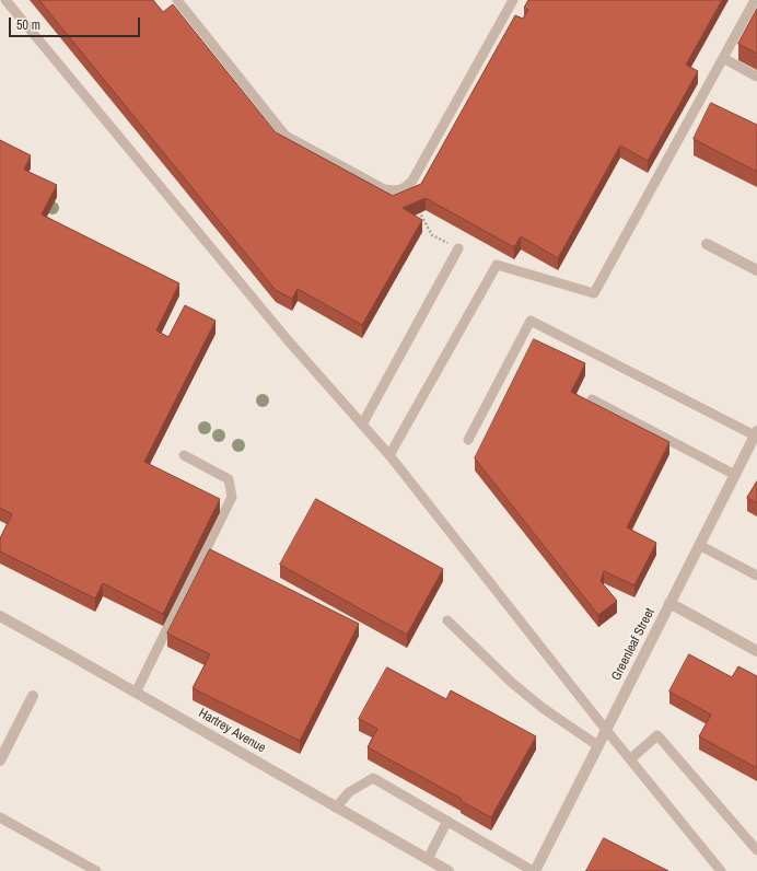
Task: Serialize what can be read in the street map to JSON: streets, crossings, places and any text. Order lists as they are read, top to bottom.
{
  "streets": {
    "street": ["Greenleaf Street", "Hartrey Avenue"]
  },
  "scale_bar": "50 m"
}
